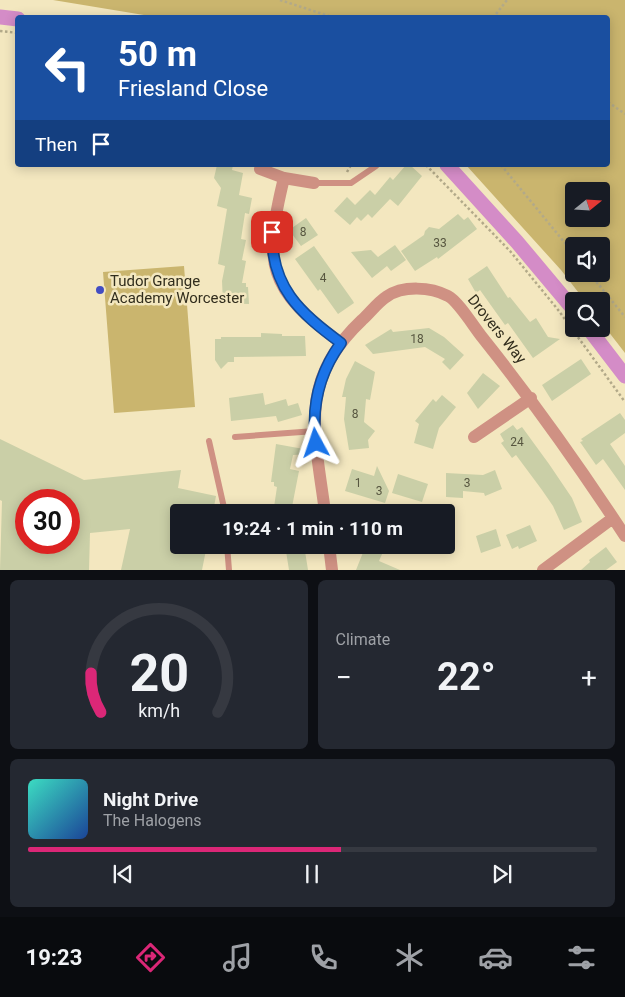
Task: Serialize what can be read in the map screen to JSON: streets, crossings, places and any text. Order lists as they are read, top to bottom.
{
  "streets": {
    "street": ["Drovers Way"]
  },
  "places": ["Tudor Grange Academy Worcester"],
  "house_numbers": [
    "8",
    "33",
    "4",
    "18",
    "8",
    "24",
    "1",
    "3",
    "3"
  ],
  "north": "right",
  "page": {
    "turn": ["50 m", "Friesland Close"],
    "then": "Then",
    "limit": "30",
    "trip": "19:24 · 1 min · 110 m",
    "tile": "Climate",
    "heat": ["−", "22°", "+"],
    "song": ["Night Drive", "The Halogens"],
    "tabs": "19:23",
    "gauge": ["20", "km/h"]
  }
}
